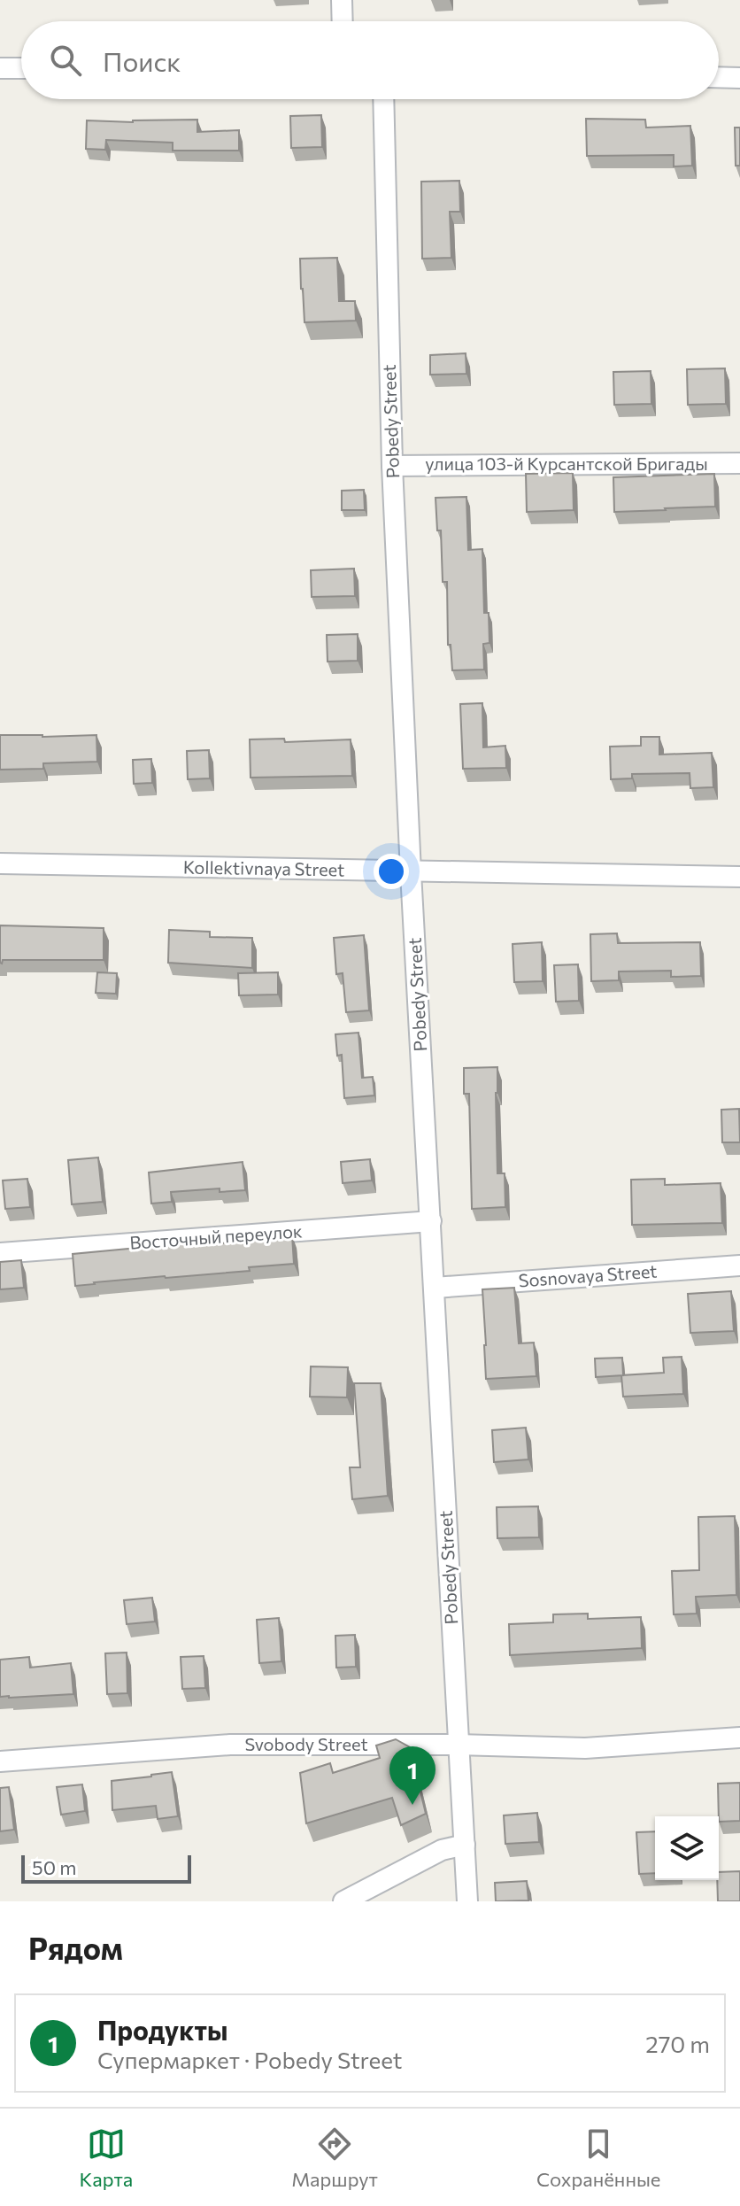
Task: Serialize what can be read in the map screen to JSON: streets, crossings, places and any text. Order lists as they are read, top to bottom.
{
  "streets": {
    "street": [
      "Pobedy Street",
      "улица 103-й Курсантской Бригады",
      "Kollektivnaya Street",
      "Восточный переулок",
      "Sosnovaya Street",
      "Svobody Street"
    ]
  },
  "crossings": [
    ["Pobedy Street", "улица 103-й Курсантской Бригады"],
    ["Pobedy Street", "Kollektivnaya Street"],
    ["Pobedy Street", "Восточный переулок"],
    ["Pobedy Street", "Sosnovaya Street"],
    ["Pobedy Street", "Svobody Street"]
  ],
  "scale_bar": "50 m",
  "page": {
    "search": "Поиск",
    "pins": "1",
    "scale": "50 m",
    "heading": "Рядом",
    "list": [
      {
        "mark": "1",
        "name": "Продукты",
        "note": "Супермаркет · Pobedy Street",
        "value": "270 m"
      }
    ],
    "nav": ["Карта", "Маршрут", "Сохранённые"]
  }
}
